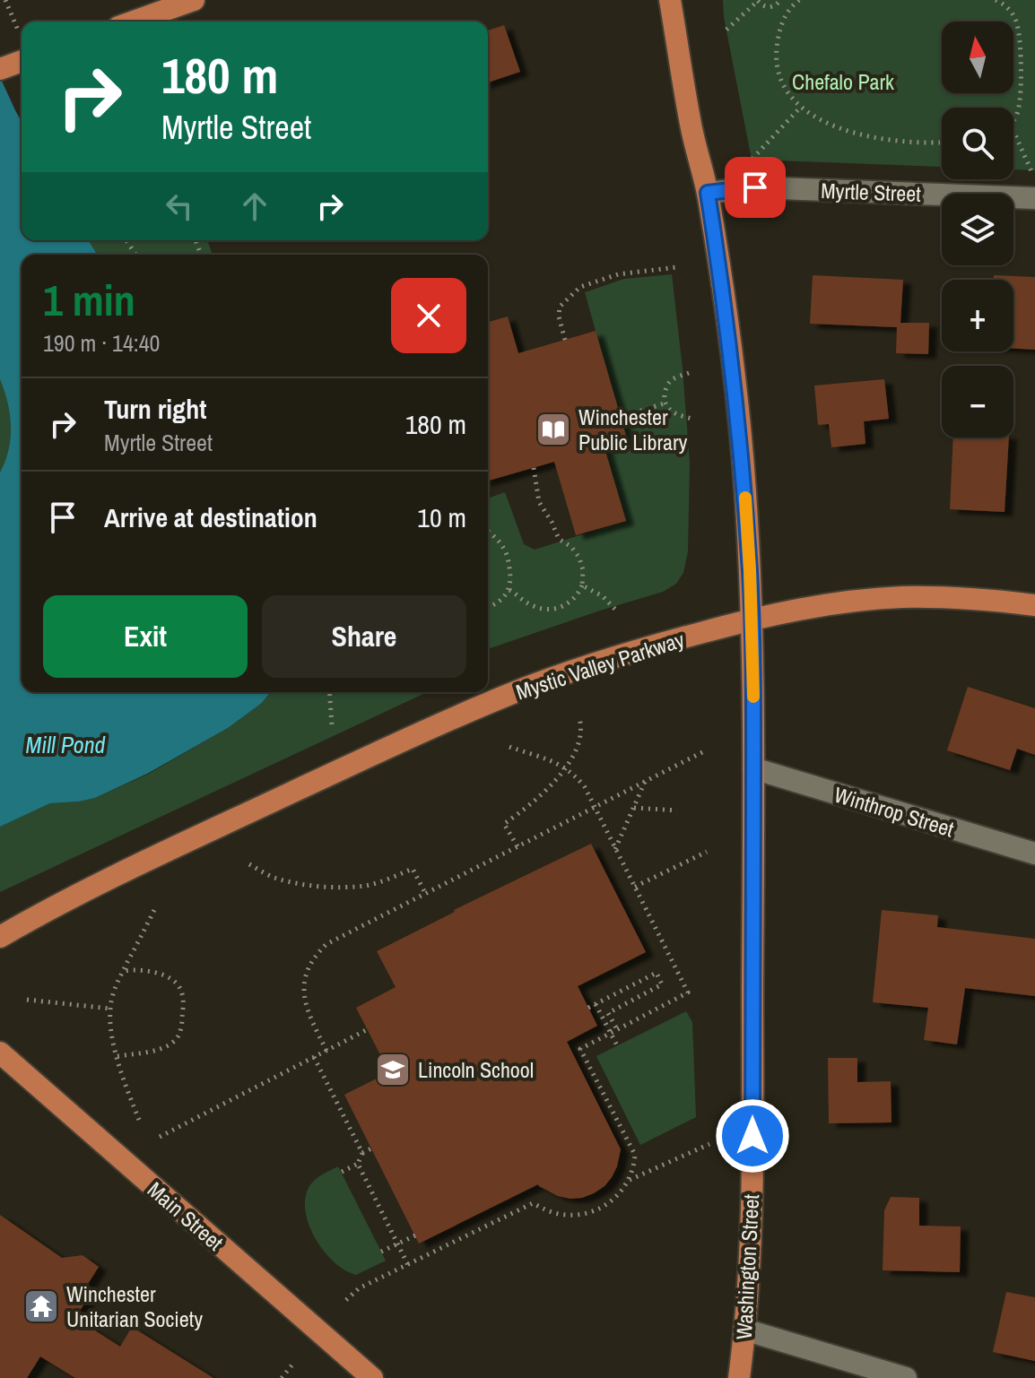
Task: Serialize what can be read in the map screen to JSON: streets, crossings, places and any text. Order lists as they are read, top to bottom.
{
  "streets": {
    "main road": ["Mystic Valley Parkway", "Main Street", "Washington Street"],
    "street": ["Myrtle Street", "Winthrop Street"]
  },
  "crossings": [
    ["Myrtle Street", "Washington Street"],
    ["Mystic Valley Parkway", "Washington Street"],
    ["Winthrop Street", "Washington Street"]
  ],
  "water": ["Mill Pond"],
  "parks": ["Chefalo Park"],
  "places": {
    "library": ["Winchester Public Library"],
    "school or university": ["Lincoln School"],
    "temple": ["Winchester Unitarian Society"]
  },
  "north": "top",
  "page": {
    "map_buttons": ["+", "−"],
    "turn": ["180 m", "Myrtle Street"],
    "heading": ["1 min", "190 m · 14:40"],
    "list": [
      {
        "name": "Turn right",
        "note": "Myrtle Street",
        "value": "180 m"
      },
      {
        "name": "Arrive at destination",
        "value": "10 m"
      }
    ],
    "buttons": ["Exit", "Share"]
  }
}
